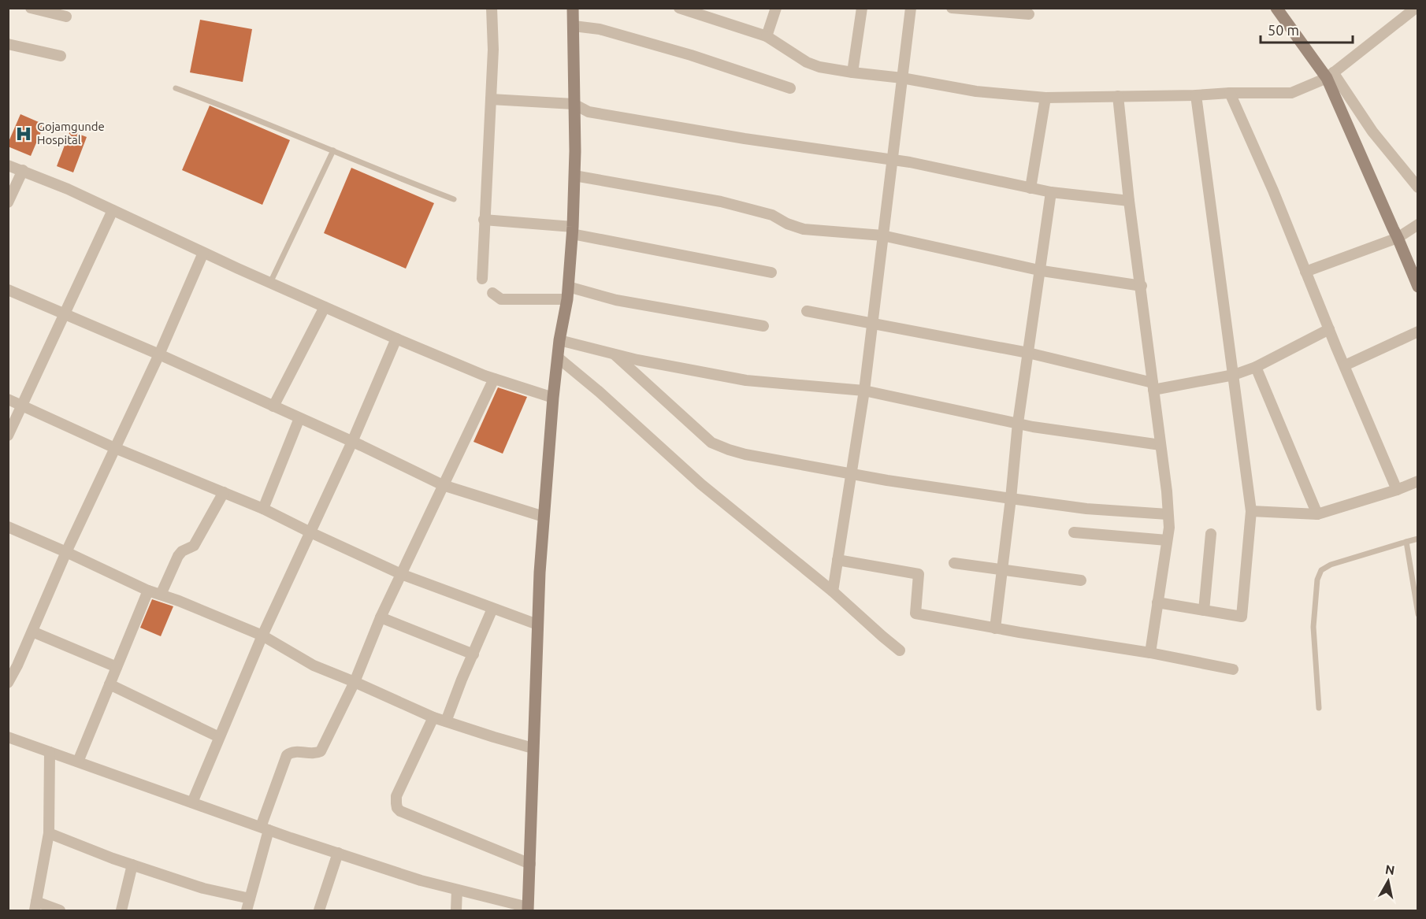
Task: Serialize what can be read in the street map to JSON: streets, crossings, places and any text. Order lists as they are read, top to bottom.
{
  "places": {
    "hospital": ["Gojamgunde Hospital"]
  },
  "scale_bar": "50 m",
  "north": "top"
}
